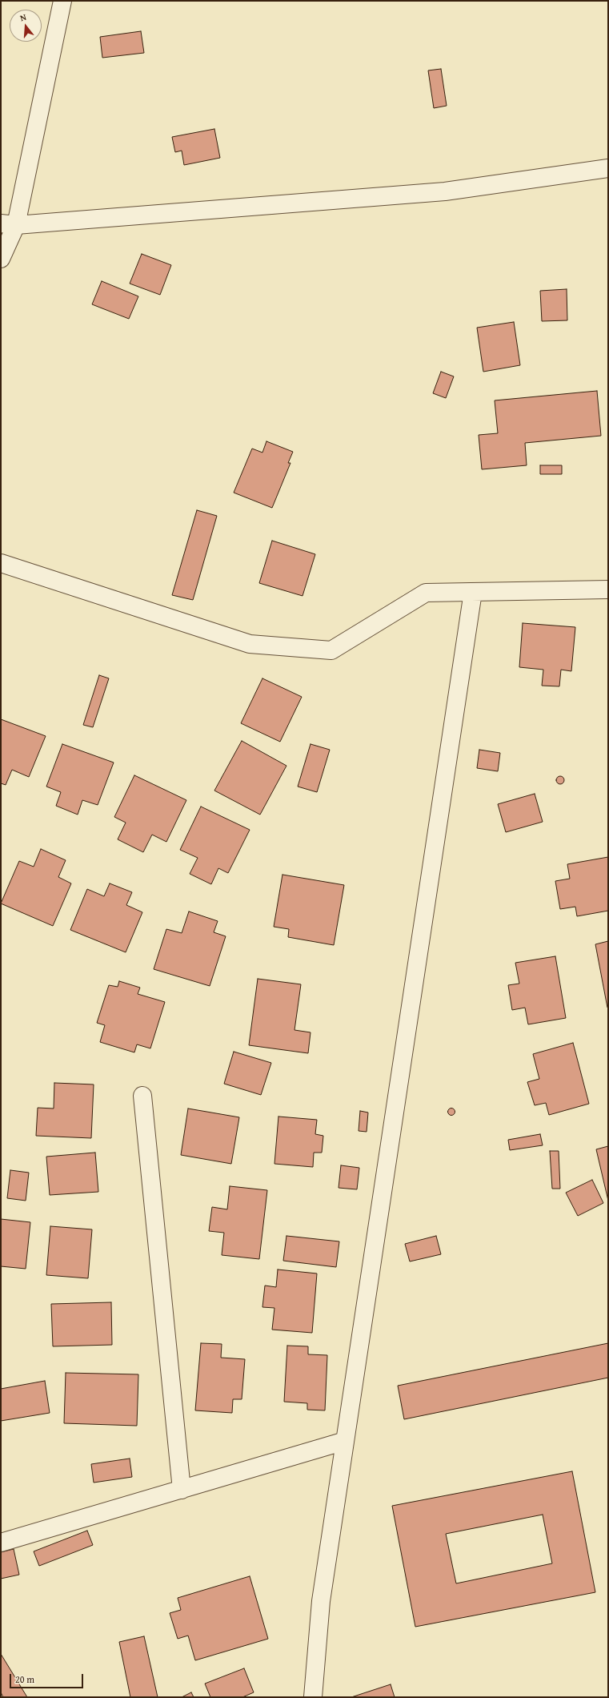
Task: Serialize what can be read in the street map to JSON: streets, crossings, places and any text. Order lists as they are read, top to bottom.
{
  "scale_bar": "20 m",
  "north": "top"
}
